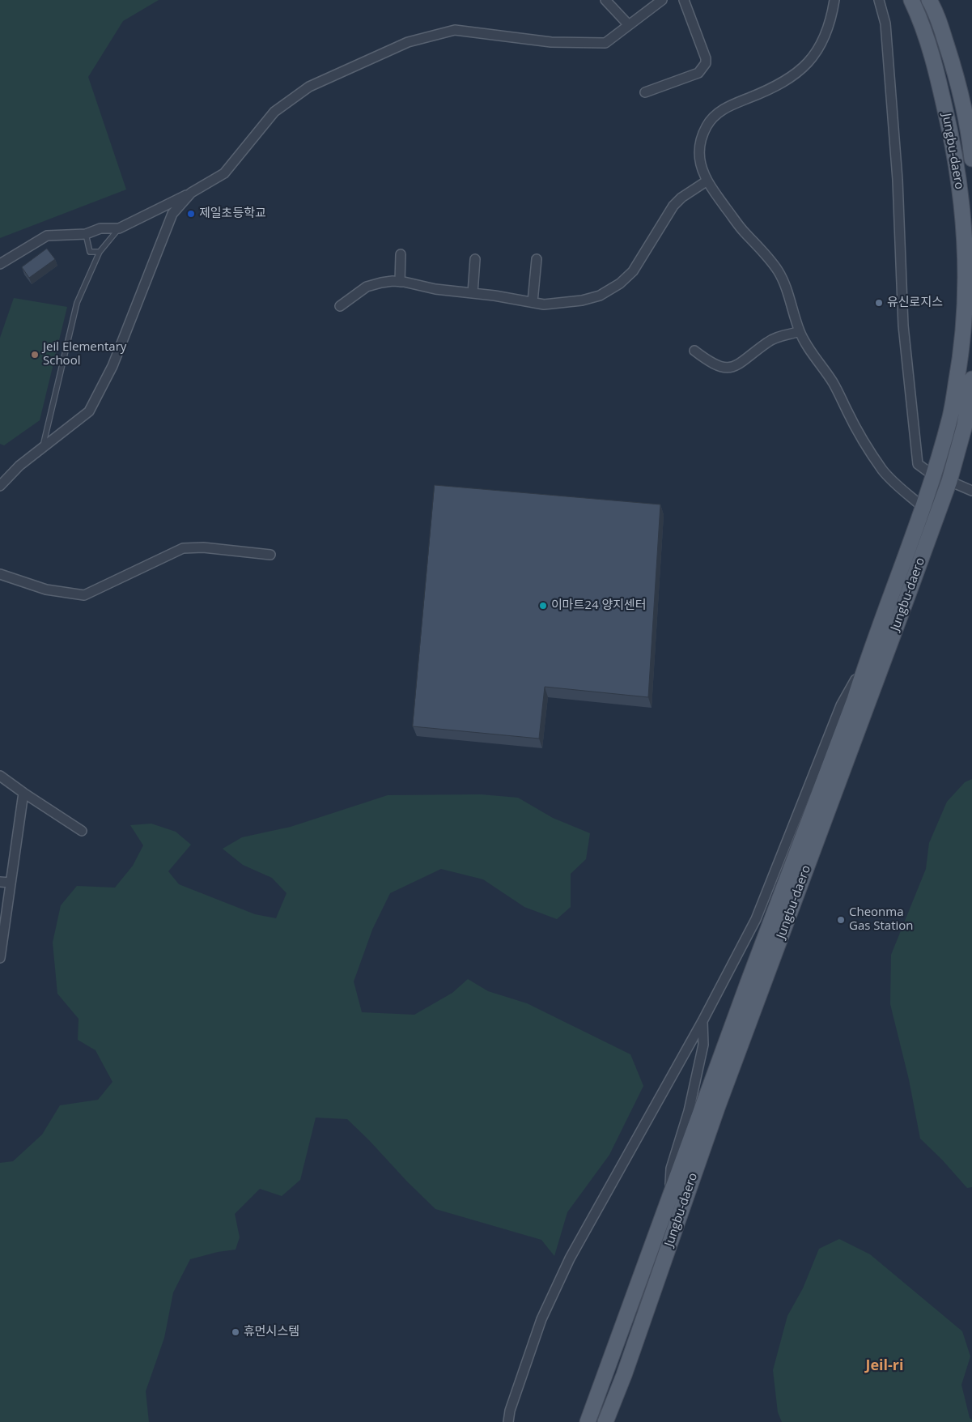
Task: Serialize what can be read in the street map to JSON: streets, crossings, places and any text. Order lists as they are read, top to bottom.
{
  "streets": {
    "main road": ["Jungbu-daero"]
  },
  "districts": ["Jeil-ri"],
  "places": [
    "제일초등학교",
    "유신로지스",
    "Jeil Elementary School",
    "이마트24 양지센터",
    "Cheonma Gas Station",
    "휴먼시스템"
  ]
}
